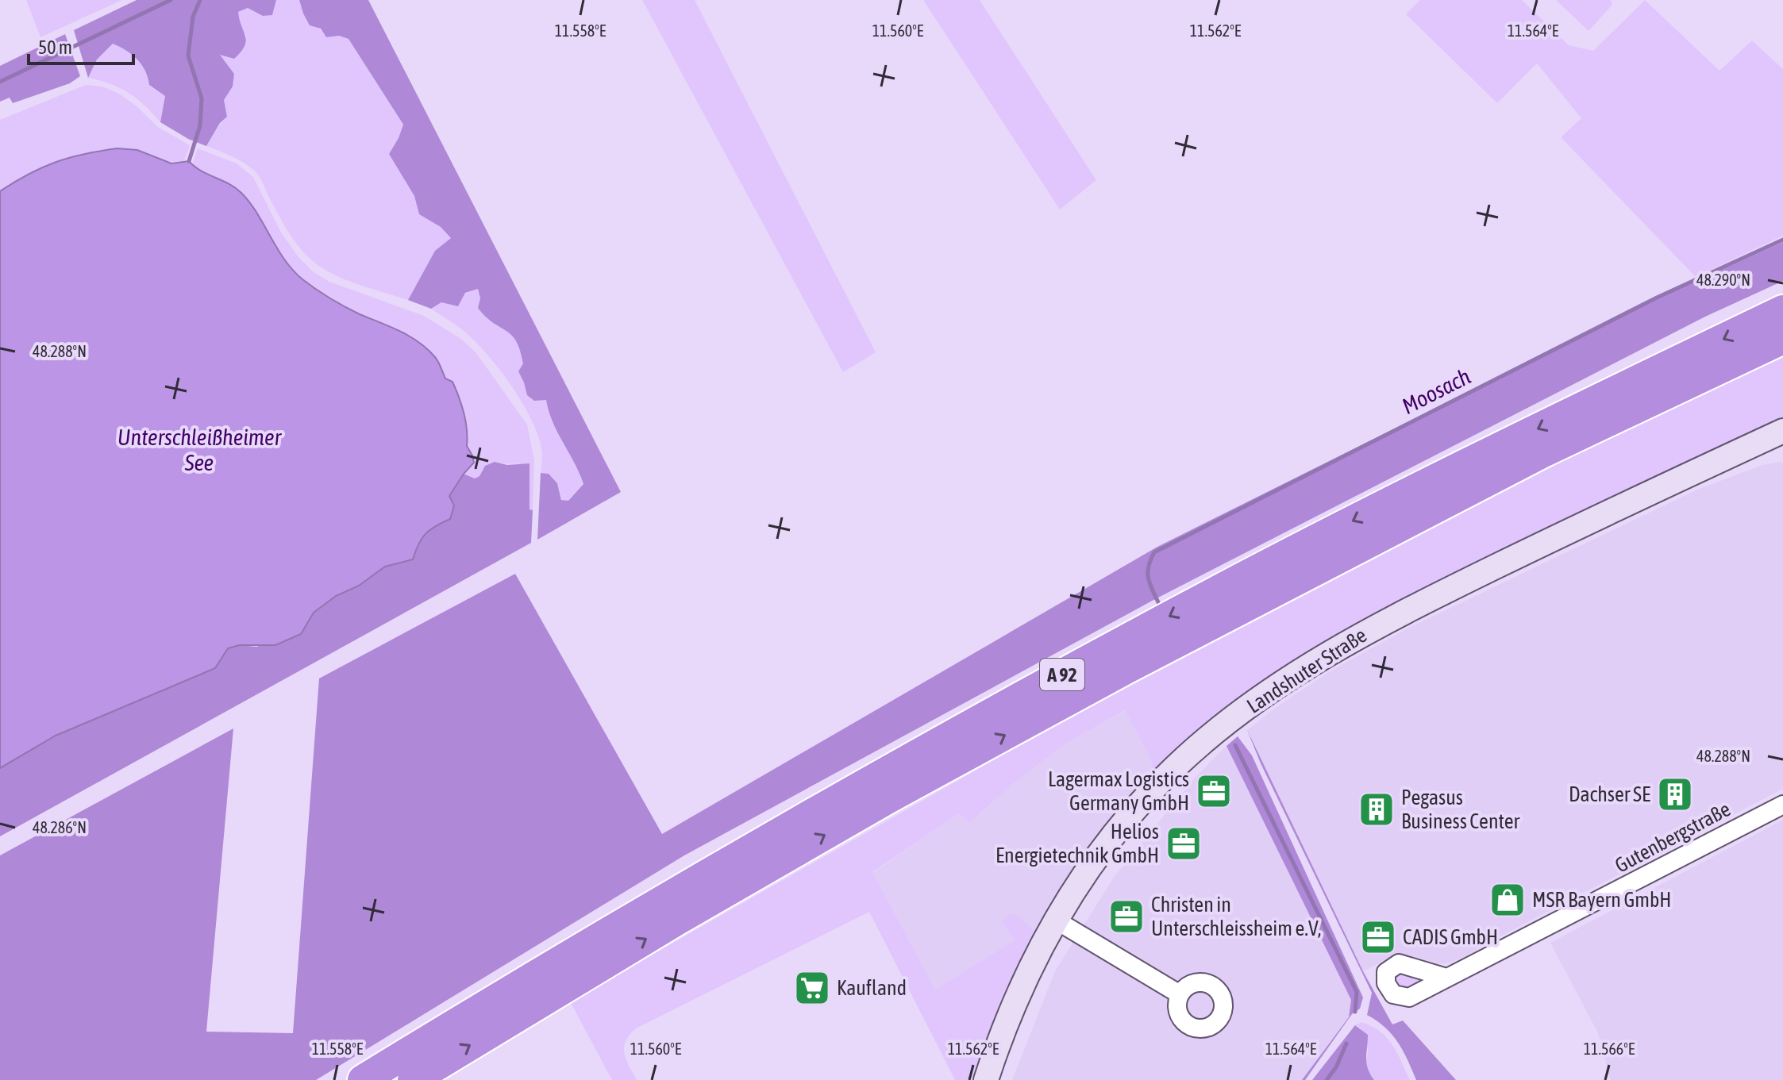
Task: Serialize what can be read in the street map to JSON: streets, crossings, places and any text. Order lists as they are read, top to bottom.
{
  "streets": {
    "highway": ["A 92"],
    "main road": ["Landshuter Straße"],
    "street": ["Gutenbergstraße"]
  },
  "water": ["Moosach", "Unterschleißheimer See"],
  "places": {
    "office": [
      "Lagermax Logistics Germany GmbH",
      "Helios Energietechnik GmbH",
      "Christen in Unterschleissheim e.V,",
      "CADIS GmbH"
    ],
    "building": ["Dachser SE", "Pegasus Business Center"],
    "shop": ["MSR Bayern GmbH"],
    "supermarket": ["Kaufland"]
  },
  "scale_bar": "50 m",
  "coordinates": [
    "11.558°E",
    "11.560°E",
    "11.562°E",
    "11.564°E",
    "48.290°N",
    "48.288°N",
    "48.286°N",
    "11.566°E"
  ]
}
